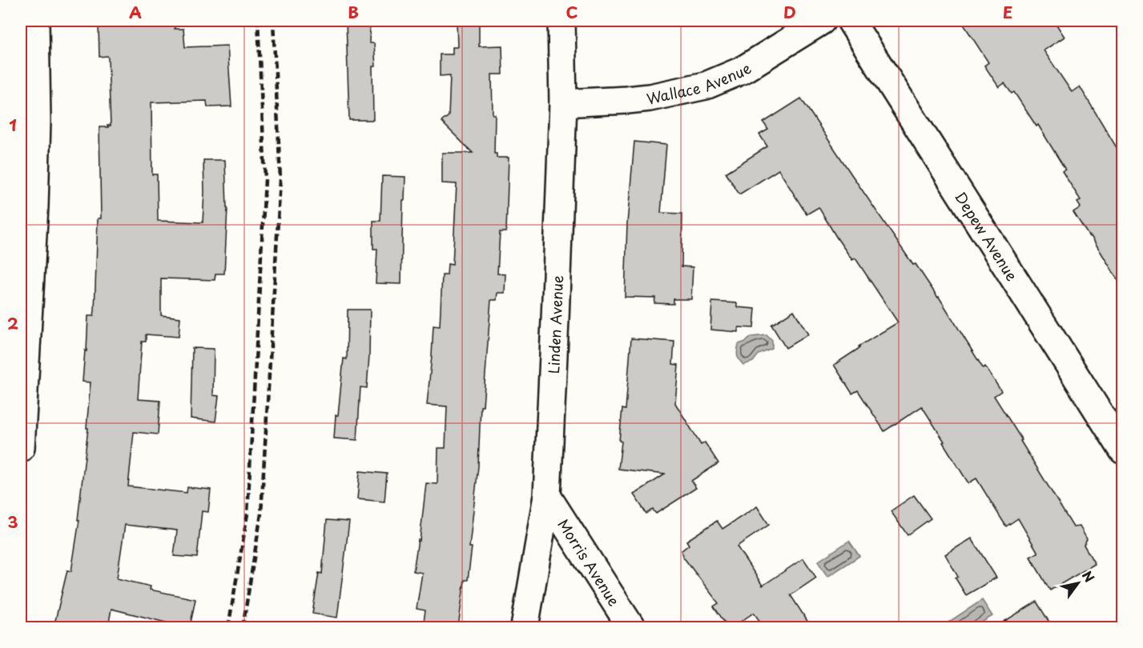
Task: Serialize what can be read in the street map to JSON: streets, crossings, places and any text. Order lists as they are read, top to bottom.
{
  "streets": {
    "street": [
      "Wallace Avenue",
      "Depew Avenue",
      "Linden Avenue",
      "Morris Avenue"
    ]
  },
  "crossings": [
    ["Wallace Avenue", "Linden Avenue"],
    ["Linden Avenue", "Morris Avenue"]
  ],
  "north": "top right",
  "grid": {
    "columns": [
      "A",
      "B",
      "C",
      "D",
      "E"
    ],
    "rows": ["1", "2", "3"]
  }
}
